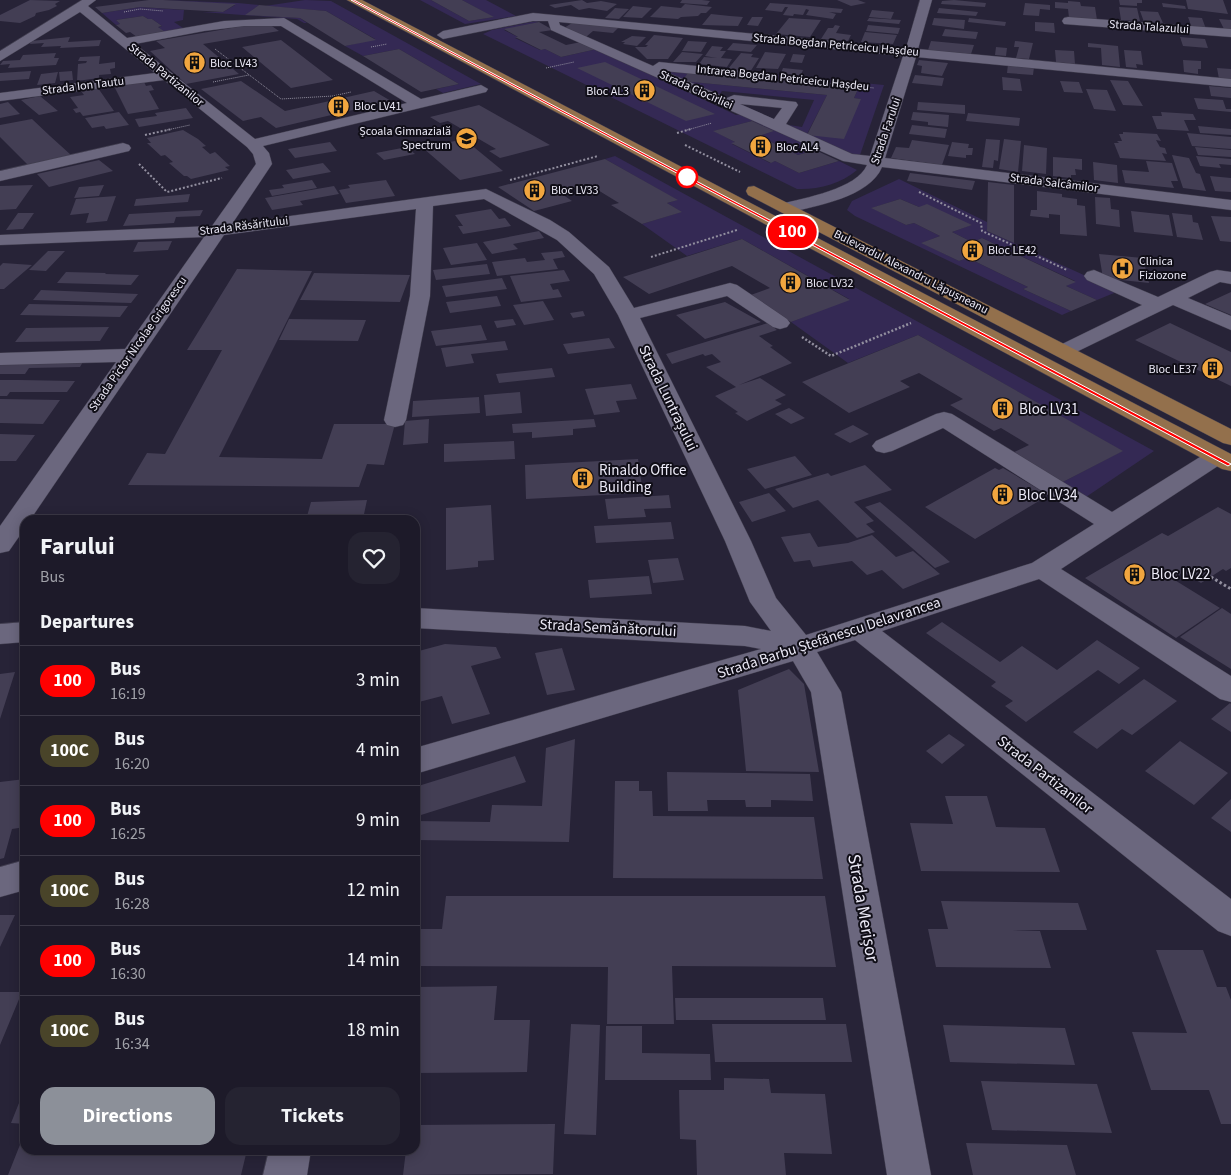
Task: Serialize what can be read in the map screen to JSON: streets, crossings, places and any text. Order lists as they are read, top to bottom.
{
  "streets": {
    "main road": ["Bulevardul Alexandru Lăpușneanu"],
    "street": [
      "Strada Talazului",
      "Strada Bogdan Petriceicu Hașdeu",
      "Strada Partizanilor",
      "Intrarea Bogdan Petriceicu Hașdeu",
      "Strada Ion Tautu",
      "Strada Ciocîrliei",
      "Strada Farului",
      "Strada Salcâmilor",
      "Strada Răsăritului",
      "Strada Pictor Nicolae Grigorescu",
      "Strada Luntrașului",
      "Strada Semănătorului",
      "Strada Barbu Ștefănescu Delavrancea",
      "Strada Merișor"
    ]
  },
  "crossings": [
    ["Strada Bogdan Petriceicu Hașdeu", "Strada Ciocîrliei"],
    ["Strada Bogdan Petriceicu Hașdeu", "Strada Farului"],
    ["Strada Partizanilor", "Strada Ion Tautu"],
    ["Strada Partizanilor", "Strada Barbu Ștefănescu Delavrancea"],
    ["Intrarea Bogdan Petriceicu Hașdeu", "Strada Ciocîrliei"],
    ["Intrarea Bogdan Petriceicu Hașdeu", "Strada Farului"],
    ["Strada Ciocîrliei", "Strada Farului"],
    ["Strada Ciocîrliei", "Strada Salcâmilor"],
    ["Strada Farului", "Strada Salcâmilor"],
    ["Strada Farului", "Bulevardul Alexandru Lăpușneanu"],
    ["Strada Răsăritului", "Strada Pictor Nicolae Grigorescu"],
    ["Strada Răsăritului", "Strada Luntrașului"],
    ["Bulevardul Alexandru Lăpușneanu", "Strada Barbu Ștefănescu Delavrancea"],
    ["Strada Luntrașului", "Strada Semănătorului"],
    ["Strada Luntrașului", "Strada Barbu Ștefănescu Delavrancea"],
    ["Strada Luntrașului", "Strada Merișor"],
    ["Strada Semănătorului", "Strada Barbu Ștefănescu Delavrancea"],
    ["Strada Semănătorului", "Strada Merișor"],
    ["Strada Barbu Ștefănescu Delavrancea", "Strada Merișor"]
  ],
  "places": {
    "building": [
      "Bloc LV43",
      "Bloc AL3",
      "Bloc LV41",
      "Bloc AL4",
      "Bloc LV33",
      "Bloc LE42",
      "Bloc LV32",
      "Bloc LE37",
      "Bloc LV31",
      "Rinaldo Office Building",
      "Bloc LV34",
      "Bloc LV22"
    ],
    "school or university": ["Școala Gimnazială Spectrum"],
    "hospital": ["Clinica Fiziozone"]
  },
  "lines": ["bus line 100"],
  "page": {
    "on_map": "100",
    "heading": [
      ["Farului", "Bus"],
      "Departures"
    ],
    "list": [
      {
        "mark": "100",
        "name": "Bus",
        "note": "16:19",
        "value": "3 min"
      },
      {
        "mark": "100C",
        "name": "Bus",
        "note": "16:20",
        "value": "4 min"
      },
      {
        "mark": "100",
        "name": "Bus",
        "note": "16:25",
        "value": "9 min"
      },
      {
        "mark": "100C",
        "name": "Bus",
        "note": "16:28",
        "value": "12 min"
      },
      {
        "mark": "100",
        "name": "Bus",
        "note": "16:30",
        "value": "14 min"
      },
      {
        "mark": "100C",
        "name": "Bus",
        "note": "16:34",
        "value": "18 min"
      }
    ],
    "buttons": ["Directions", "Tickets"]
  }
}
